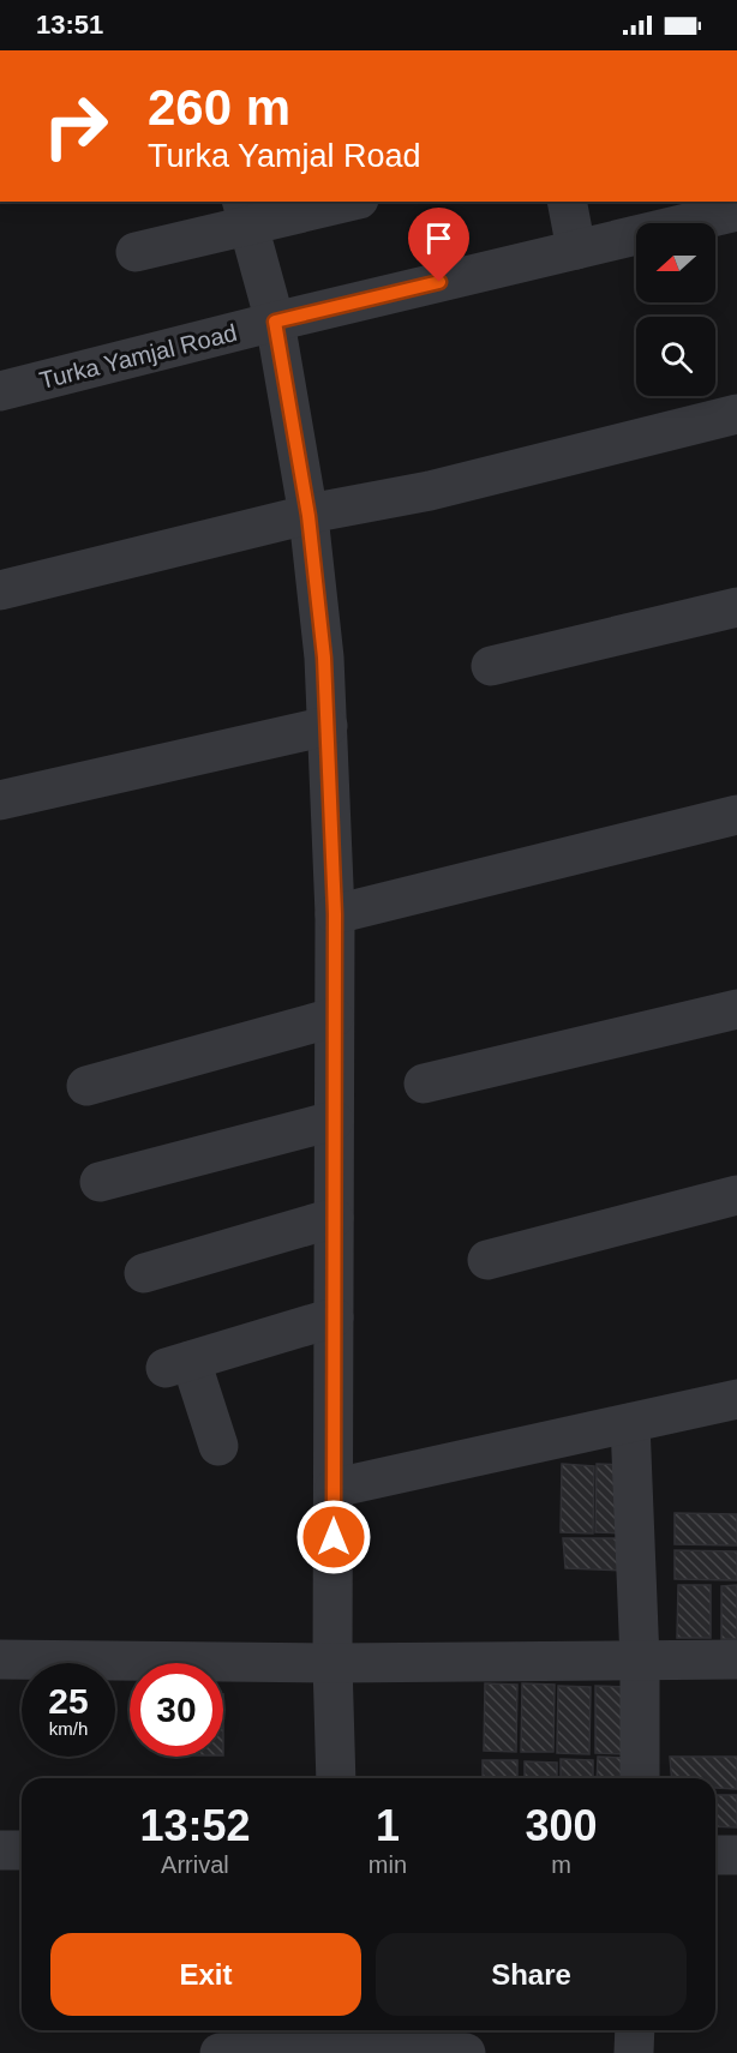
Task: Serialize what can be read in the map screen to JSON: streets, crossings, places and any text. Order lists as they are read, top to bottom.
{
  "streets": {
    "street": ["Turka Yamjal Road"]
  },
  "north": "left",
  "page": {
    "status": "13:51",
    "turn": ["260 m", "Turka Yamjal Road"],
    "speed": "25 km/h",
    "limit": "30",
    "eta": [
      "13:52",
      "Arrival",
      "1",
      "min",
      "300",
      "m"
    ],
    "buttons": ["Exit", "Share"]
  }
}
